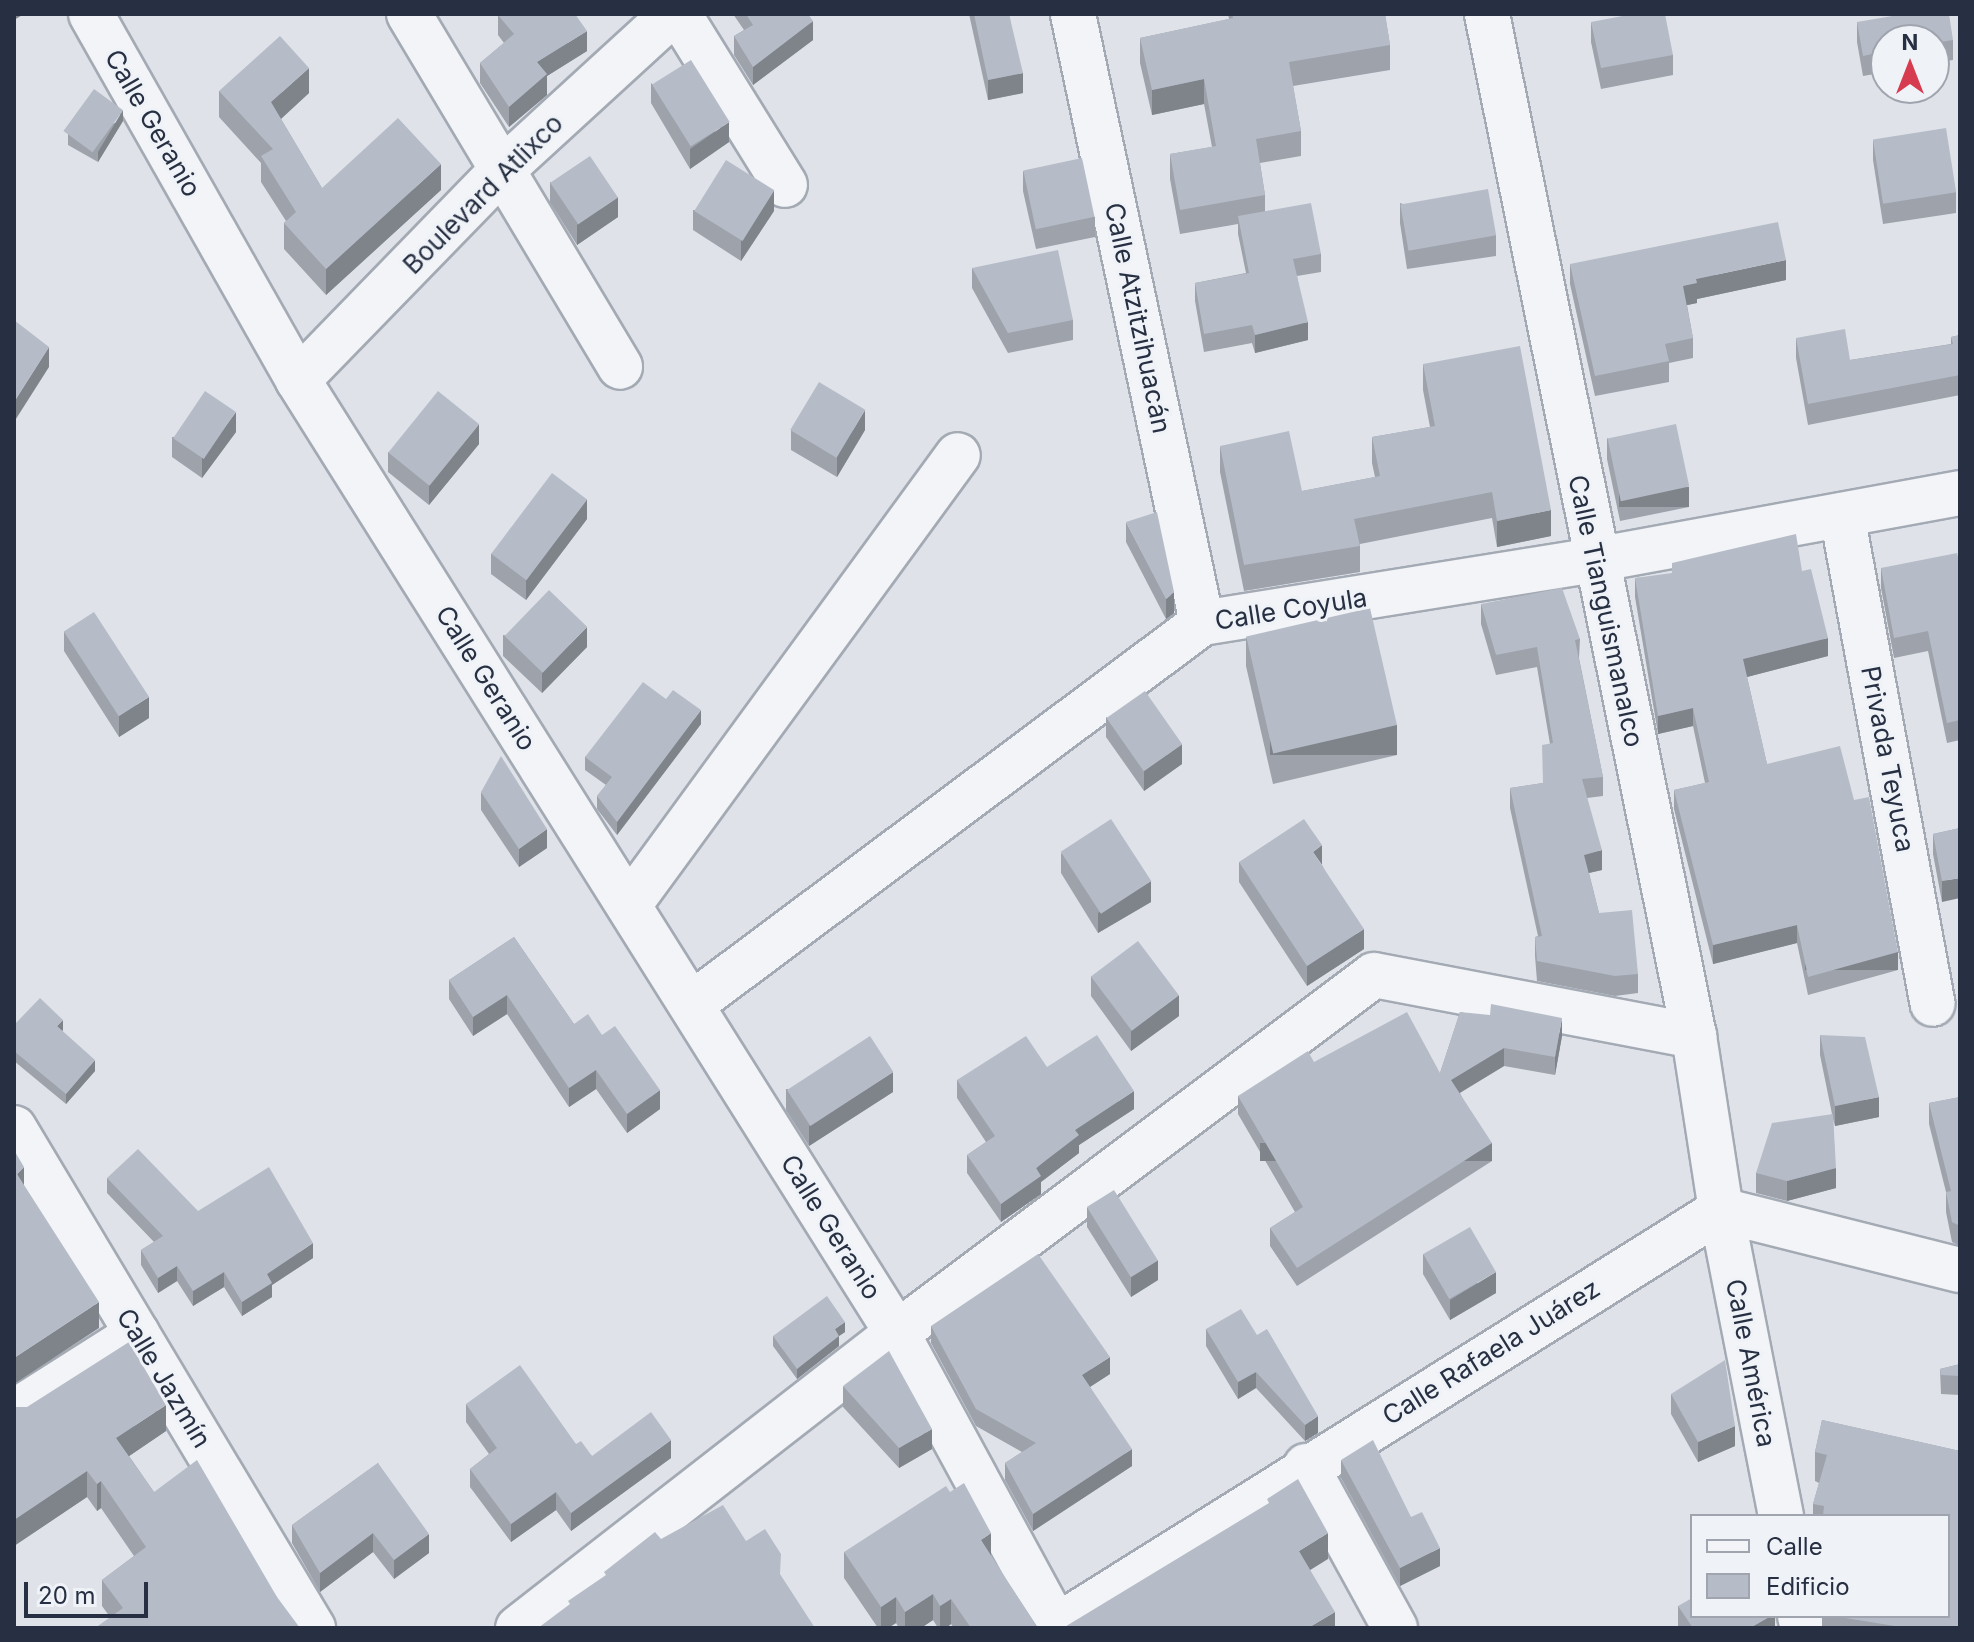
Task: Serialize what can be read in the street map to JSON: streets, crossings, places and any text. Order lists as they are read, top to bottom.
{
  "streets": {
    "street": [
      "Calle Geranio",
      "Boulevard Atlixco",
      "Calle Atzitzihuacán",
      "Calle Coyula",
      "Calle Tianguismanalco",
      "Privada Teyuca",
      "Calle Rafaela Juárez",
      "Calle América",
      "Calle Jazmín"
    ]
  },
  "crossings": [
    ["Calle Geranio", "Boulevard Atlixco"],
    ["Calle Geranio", "Calle Coyula"],
    ["Calle Geranio", "Calle Rafaela Juárez"],
    ["Calle Atzitzihuacán", "Calle Coyula"],
    ["Calle Coyula", "Calle Tianguismanalco"],
    ["Calle Coyula", "Privada Teyuca"],
    ["Calle Tianguismanalco", "Calle Rafaela Juárez"],
    ["Calle Tianguismanalco", "Calle América"],
    ["Calle Rafaela Juárez", "Calle América"]
  ],
  "legend": ["Calle", "Edificio"],
  "scale_bar": "20 m",
  "north": "top"
}
